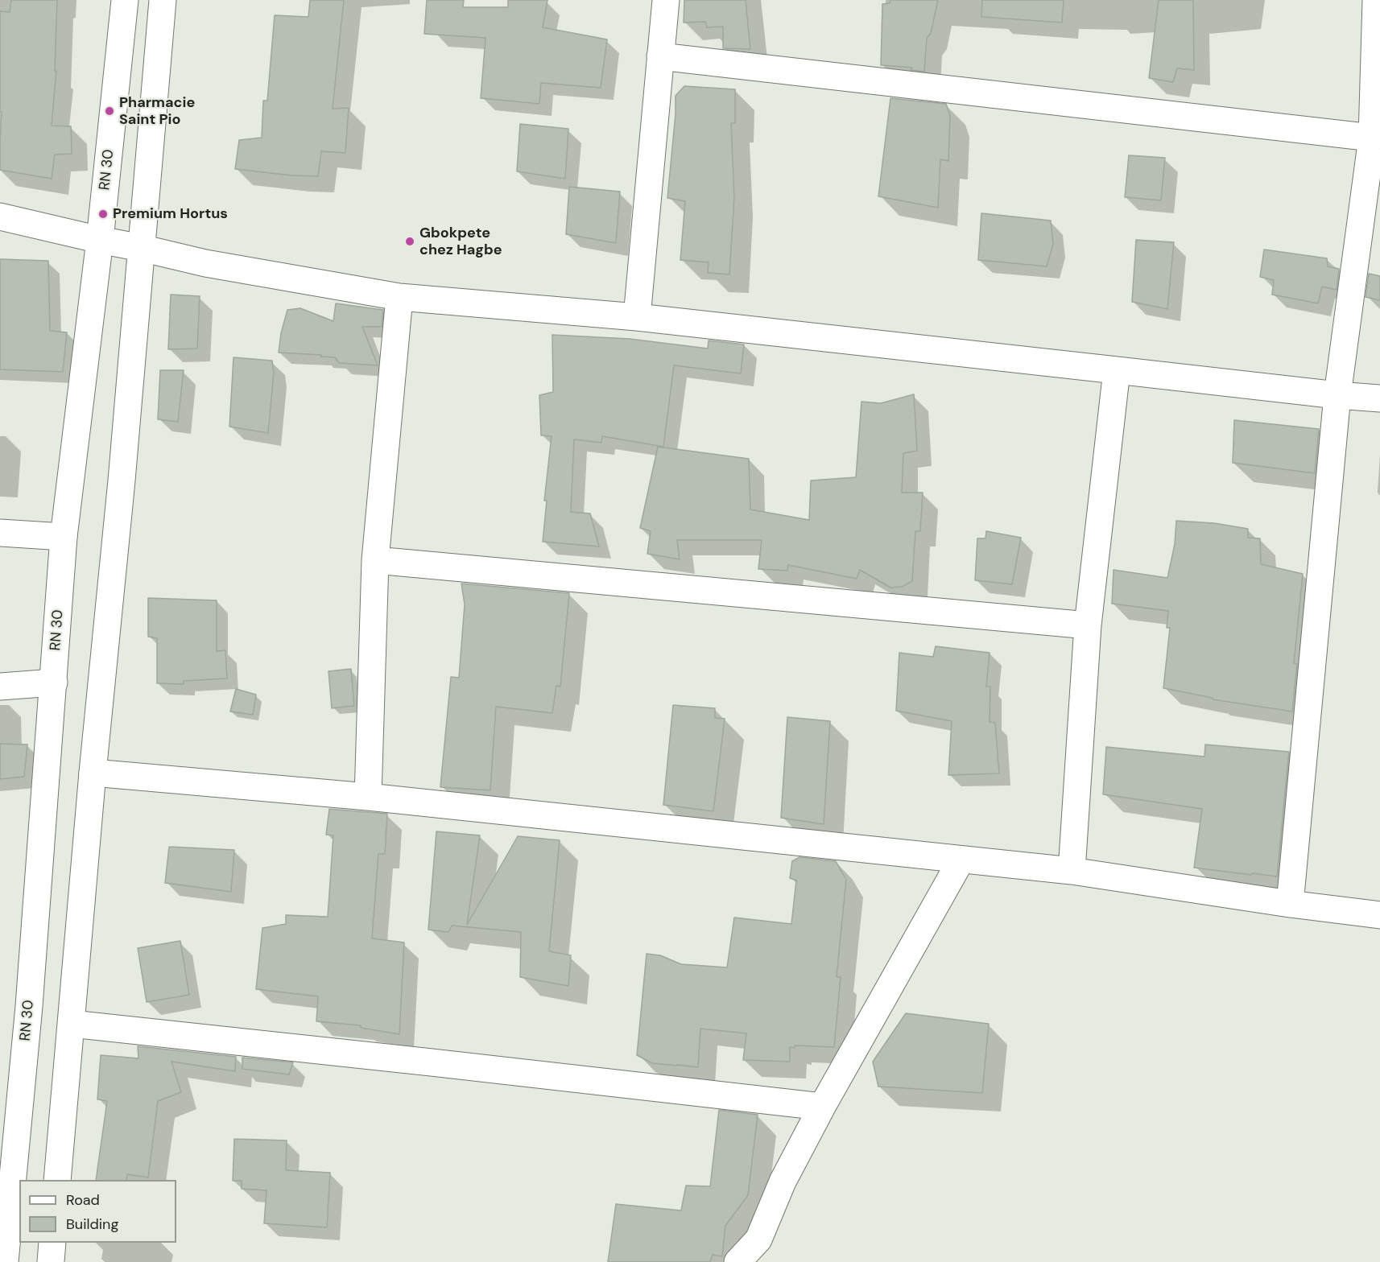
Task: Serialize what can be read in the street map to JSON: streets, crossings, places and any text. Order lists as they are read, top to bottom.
{
  "streets": {
    "street": ["RN 30"]
  },
  "places": ["Pharmacie Saint Pio", "Premium Hortus", "Gbokpete chez Hagbe"],
  "legend": ["Road", "Building"]
}
